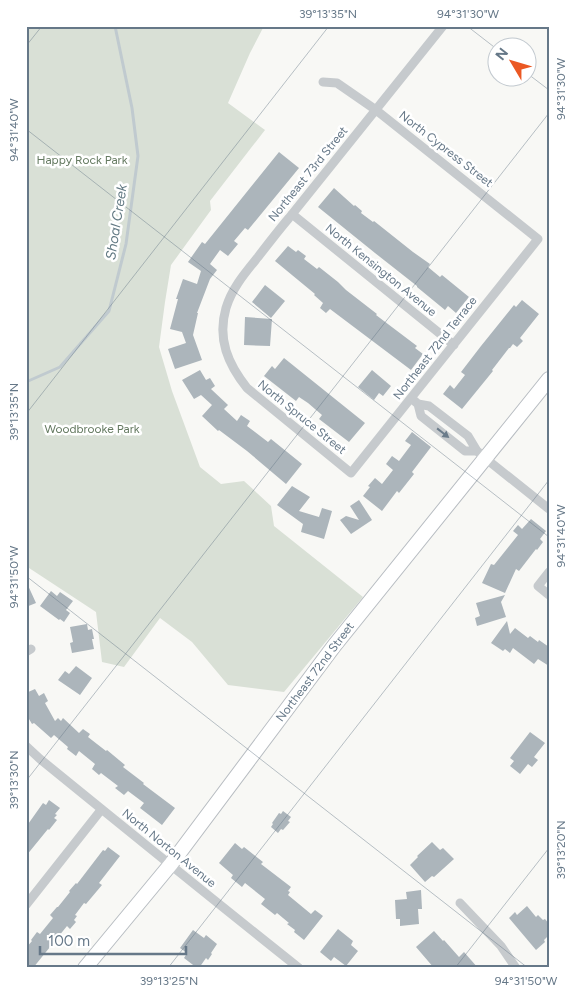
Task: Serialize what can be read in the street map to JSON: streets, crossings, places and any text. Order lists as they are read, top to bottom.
{
  "streets": {
    "main road": ["Northeast 72nd Street"],
    "street": [
      "North Cypress Street",
      "Northeast 73rd Street",
      "North Kensington Avenue",
      "Northeast 72nd Terrace",
      "North Spruce Street",
      "North Norton Avenue"
    ]
  },
  "crossings": [
    ["North Cypress Street", "Northeast 73rd Street"],
    ["North Cypress Street", "Northeast 72nd Terrace"],
    ["Northeast 73rd Street", "North Kensington Avenue"],
    ["Northeast 73rd Street", "North Spruce Street"],
    ["North Kensington Avenue", "Northeast 72nd Terrace"],
    ["Northeast 72nd Terrace", "North Spruce Street"],
    ["Northeast 72nd Street", "North Norton Avenue"]
  ],
  "water": ["Shoal Creek"],
  "parks": ["Happy Rock Park", "Woodbrooke Park"],
  "scale_bar": "100 m",
  "north": "top left",
  "coordinates": [
    "39°13'35\"N",
    "94°31'30\"W",
    "94°31'40\"W",
    "94°31'50\"W",
    "39°13'30\"N",
    "39°13'20\"N",
    "39°13'25\"N"
  ]
}
